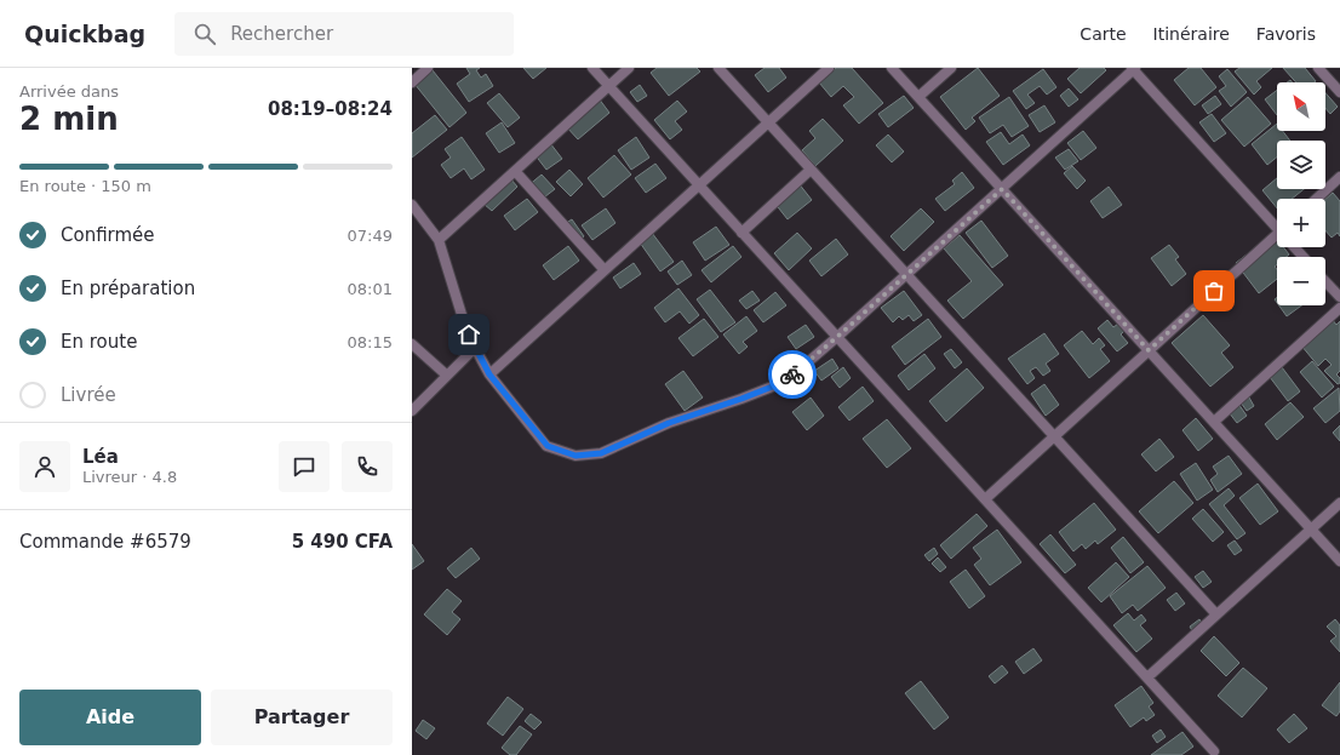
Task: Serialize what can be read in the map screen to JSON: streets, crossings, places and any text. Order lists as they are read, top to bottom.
{
  "north": "top left",
  "page": {
    "header": "Quickbag",
    "search": "Rechercher",
    "nav": ["Carte", "Itinéraire", "Favoris"],
    "heading": ["2 min", "Arrivée dans", "08:19–08:24"],
    "panel": [
      "Léa",
      "Livreur · 4.8",
      "Commande #6579",
      "5 490 CFA"
    ],
    "map_buttons": ["+", "−"],
    "bar": "En route · 150 m",
    "list": [
      ["Confirmée", "07:49"],
      ["En préparation", "08:01"],
      ["En route", "08:15"],
      "Livrée"
    ],
    "buttons": ["Aide", "Partager"]
  }
}
